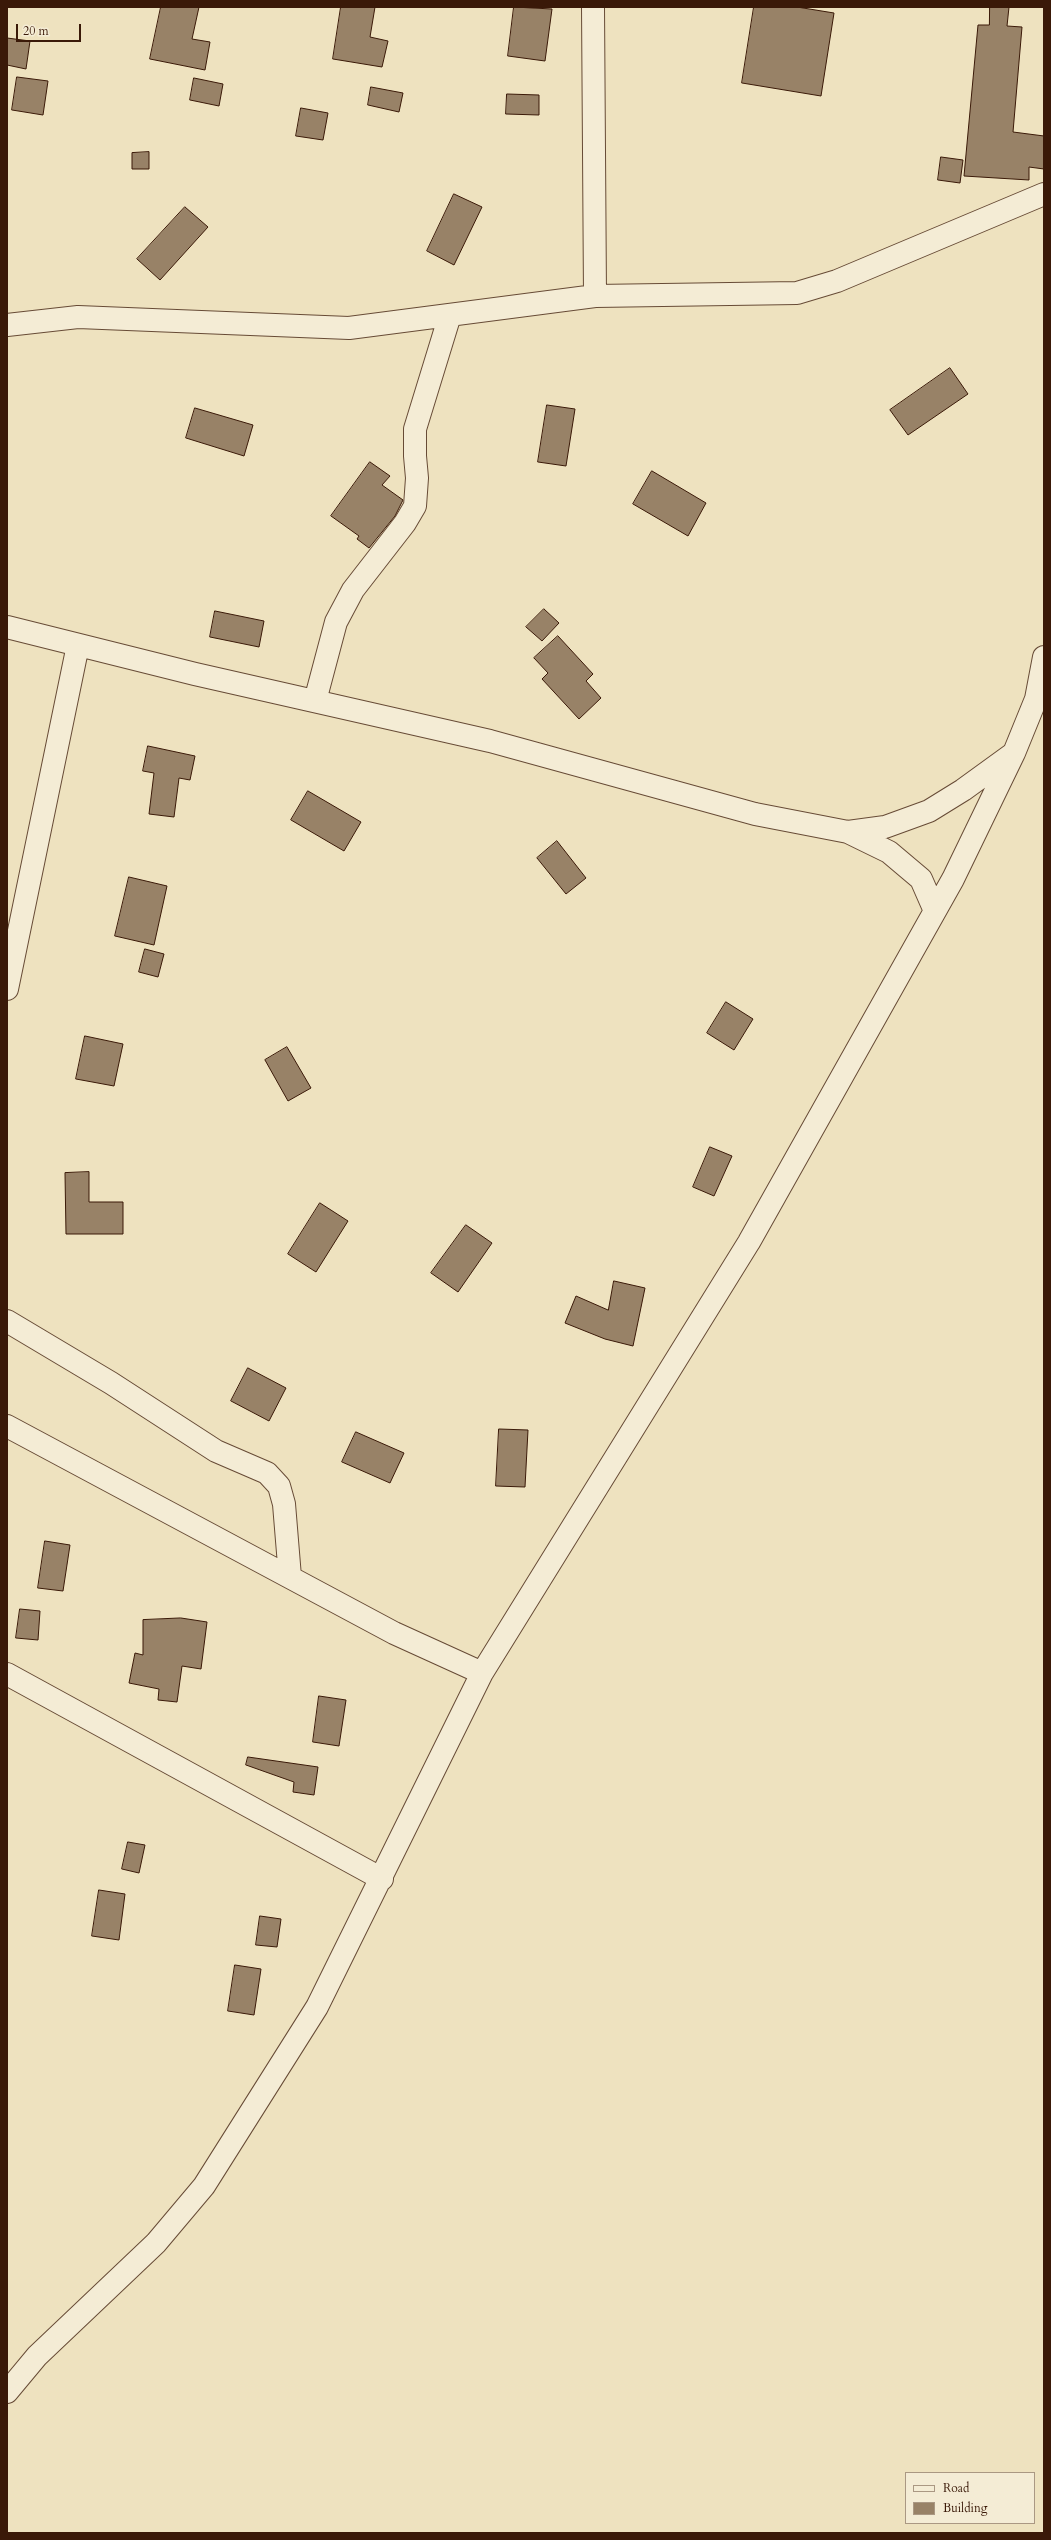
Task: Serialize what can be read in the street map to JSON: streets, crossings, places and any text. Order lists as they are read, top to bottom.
{
  "legend": ["Road", "Building"],
  "scale_bar": "20 m"
}
